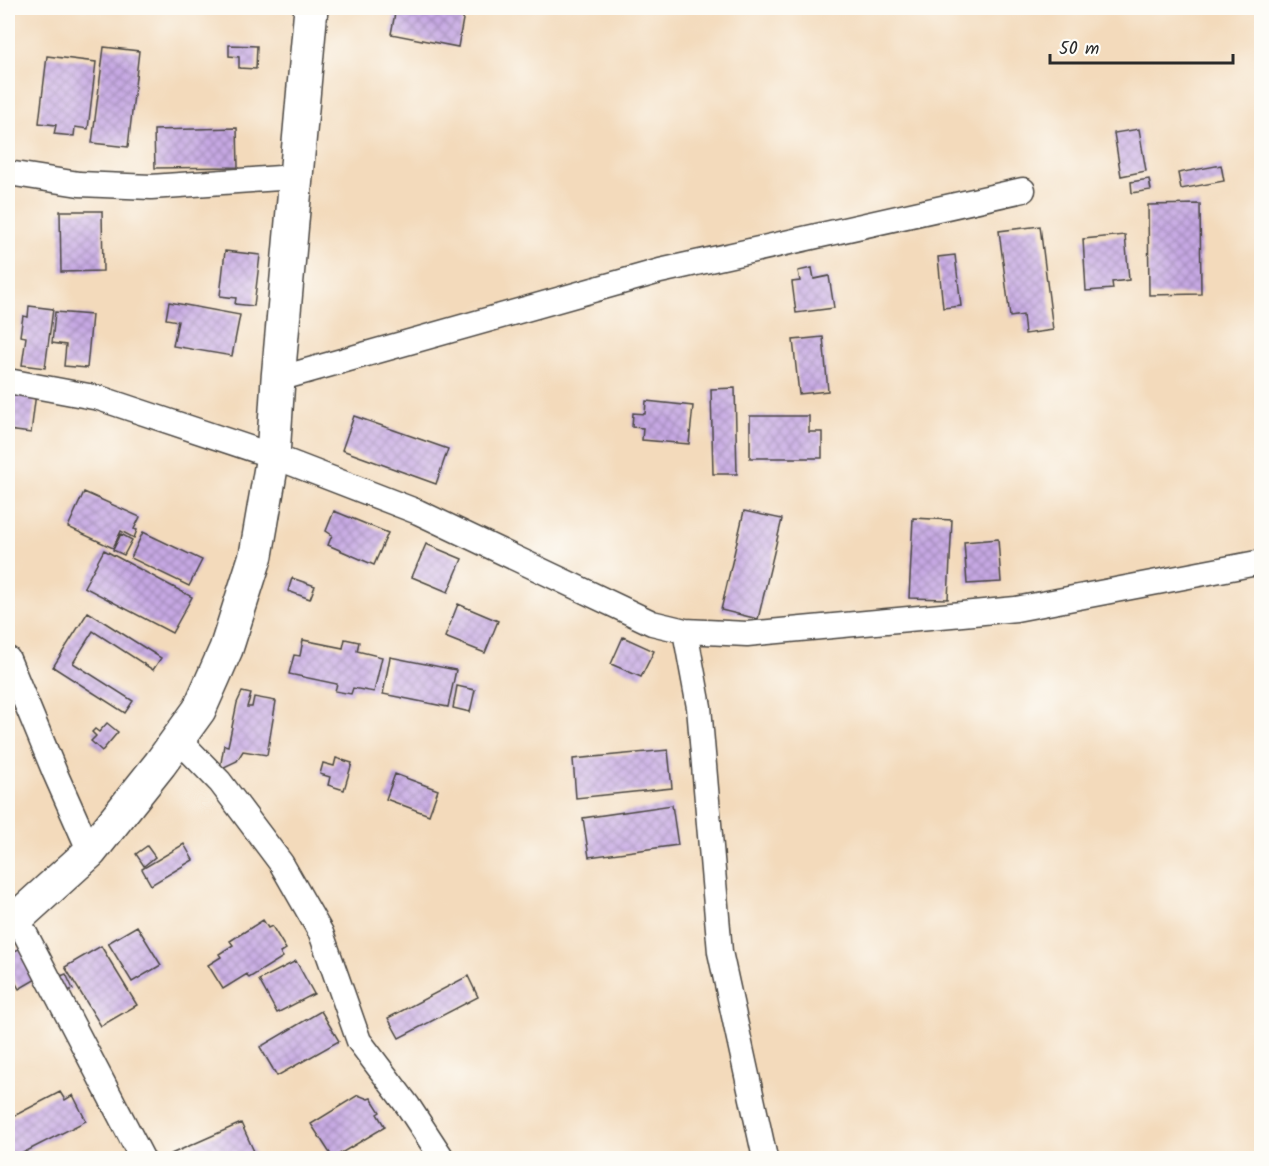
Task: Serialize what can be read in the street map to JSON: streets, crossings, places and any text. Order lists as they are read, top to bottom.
{
  "scale_bar": "50 m"
}
